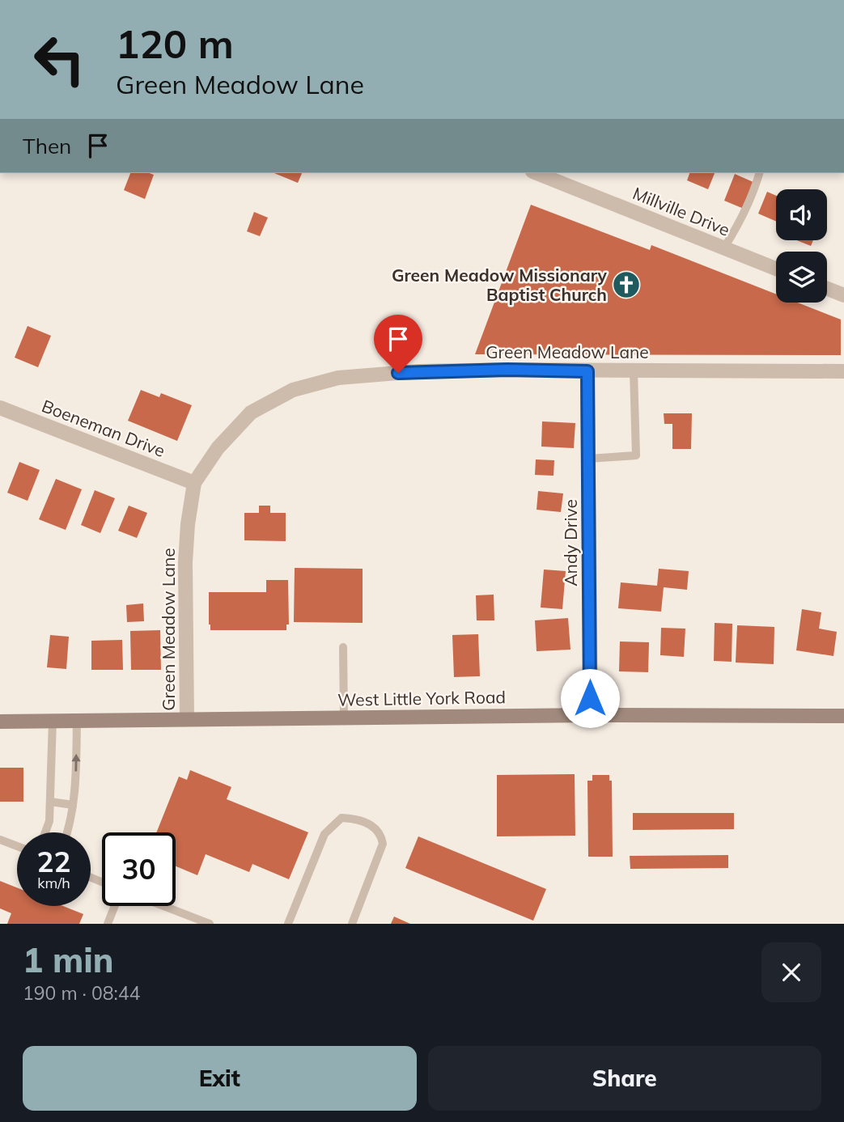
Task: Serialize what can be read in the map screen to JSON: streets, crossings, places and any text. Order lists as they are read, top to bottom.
{
  "streets": {
    "street": [
      "Millville Drive",
      "Green Meadow Lane",
      "Boeneman Drive",
      "Andy Drive",
      "West Little York Road"
    ]
  },
  "crossings": [
    ["Green Meadow Lane", "Boeneman Drive"],
    ["Green Meadow Lane", "Andy Drive"],
    ["Green Meadow Lane", "West Little York Road"],
    ["Andy Drive", "West Little York Road"]
  ],
  "places": {
    "church": ["Green Meadow Missionary Baptist Church"]
  },
  "page": {
    "turn": ["120 m", "Green Meadow Lane"],
    "then": "Then",
    "speed": "22 km/h",
    "limit": "30",
    "heading": ["1 min", "190 m · 08:44"],
    "buttons": ["Exit", "Share"]
  }
}
